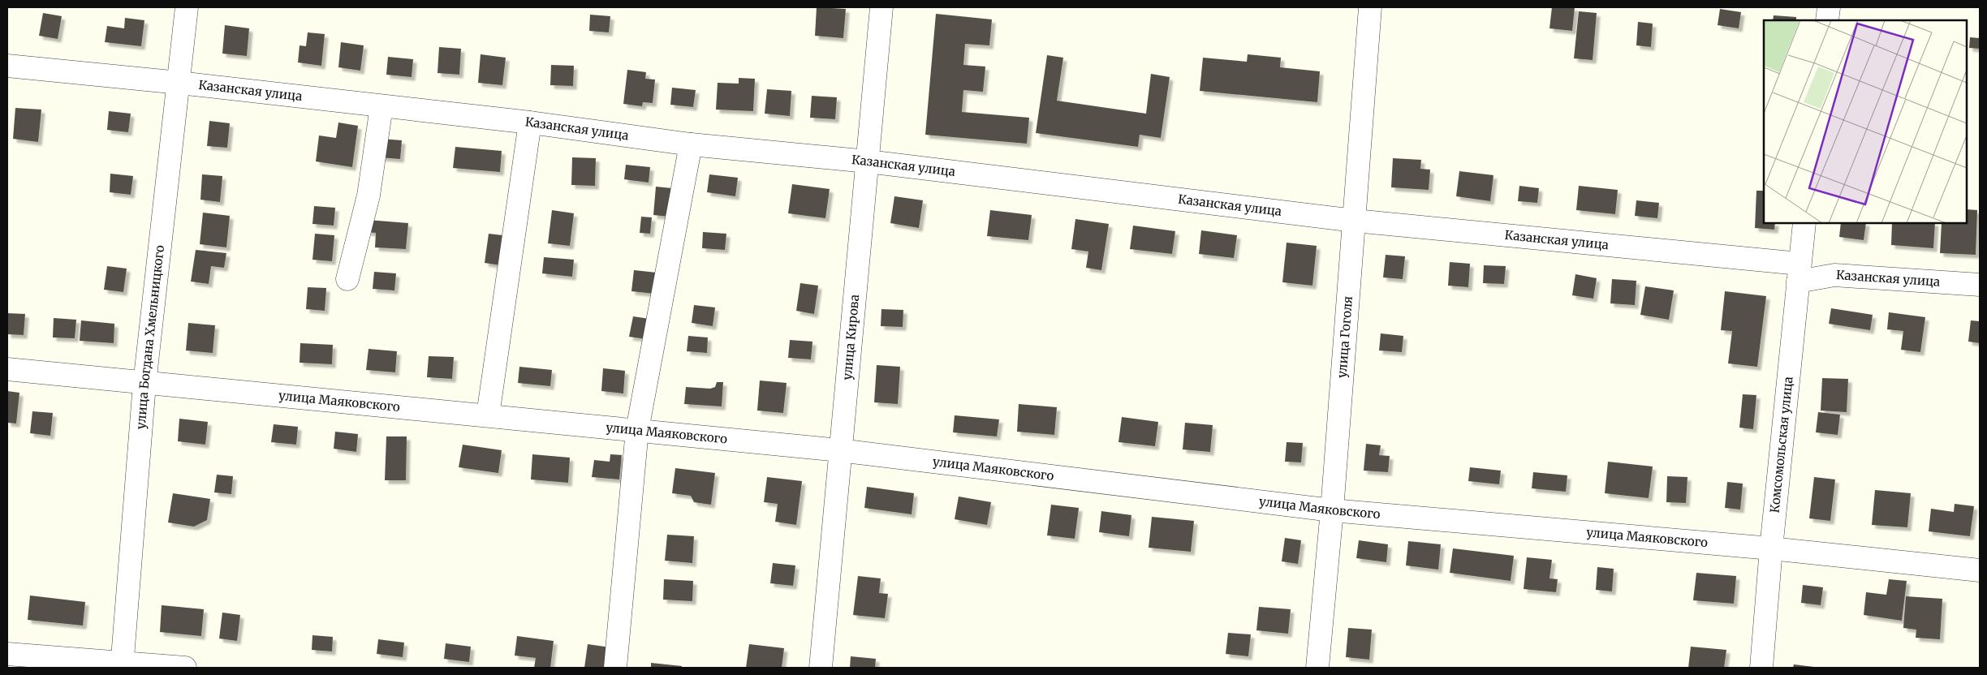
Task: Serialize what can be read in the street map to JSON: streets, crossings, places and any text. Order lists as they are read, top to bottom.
{
  "streets": {
    "street": [
      "Казанская улица",
      "улица Богдана Хмельницкого",
      "улица Кирова",
      "улица Гоголя",
      "улица Маяковского",
      "Комсомольская улица"
    ]
  },
  "crossings": [
    ["Казанская улица", "улица Богдана Хмельницкого"],
    ["Казанская улица", "улица Кирова"],
    ["Казанская улица", "улица Гоголя"],
    ["Казанская улица", "Комсомольская улица"],
    ["улица Богдана Хмельницкого", "улица Маяковского"],
    ["улица Кирова", "улица Маяковского"],
    ["улица Гоголя", "улица Маяковского"],
    ["улица Маяковского", "Комсомольская улица"]
  ]
}
